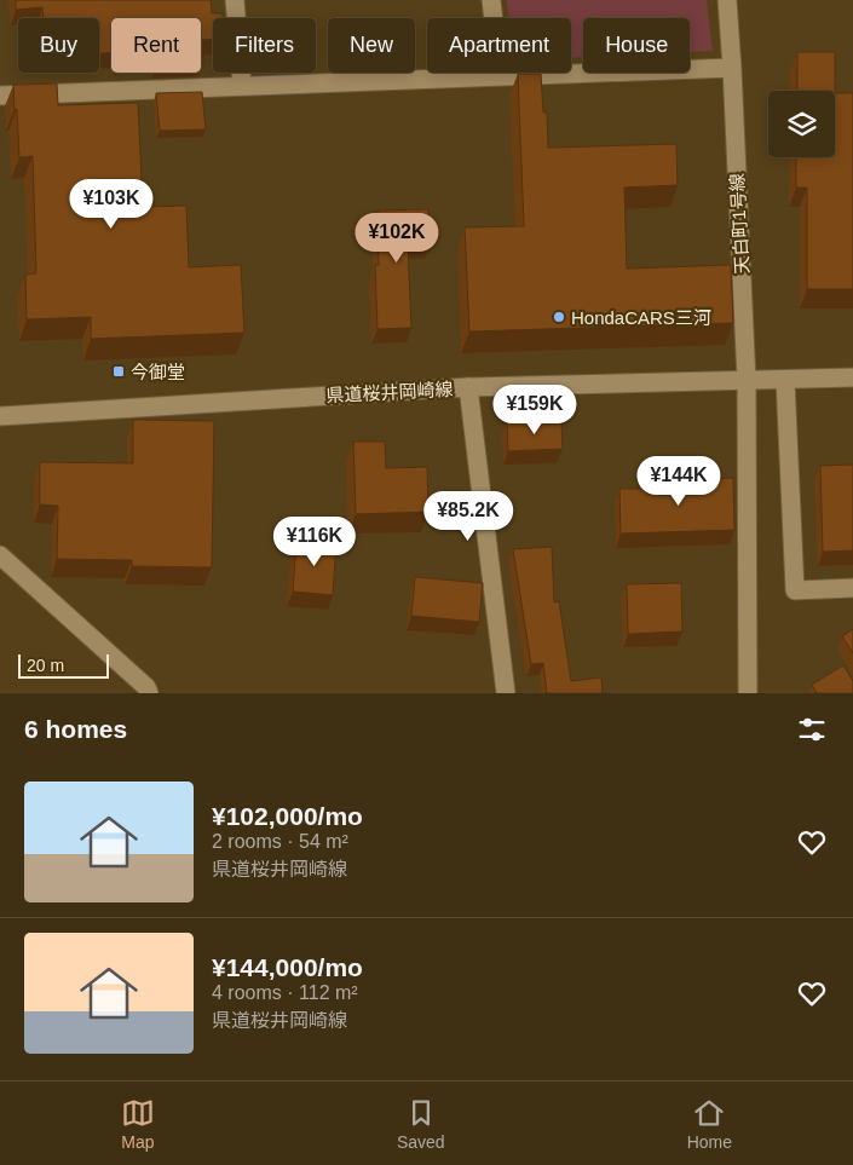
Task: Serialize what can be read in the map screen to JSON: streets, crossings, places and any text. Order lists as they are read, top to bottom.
{
  "streets": {
    "street": ["天白町1号線", "県道桜井岡崎線"]
  },
  "crossings": [
    ["天白町1号線", "県道桜井岡崎線"]
  ],
  "places": {
    "other": ["HondaCARS三河"],
    "transit": ["今御堂"]
  },
  "scale_bar": "20 m",
  "page": {
    "chip": [
      "Buy",
      "Rent",
      "Filters",
      "New",
      "Apartment",
      "House"
    ],
    "price": [
      "¥103K",
      "¥102K",
      "¥159K",
      "¥144K",
      "¥85.2K",
      "¥116K"
    ],
    "scale": "20 m",
    "heading": "6 homes",
    "list": [
      {
        "name": "¥102,000/mo",
        "note": "2 rooms · 54 m² · 県道桜井岡崎線"
      },
      {
        "name": "¥144,000/mo",
        "note": "4 rooms · 112 m² · 県道桜井岡崎線"
      }
    ],
    "tabs": ["Map", "Saved", "Home"]
  }
}
